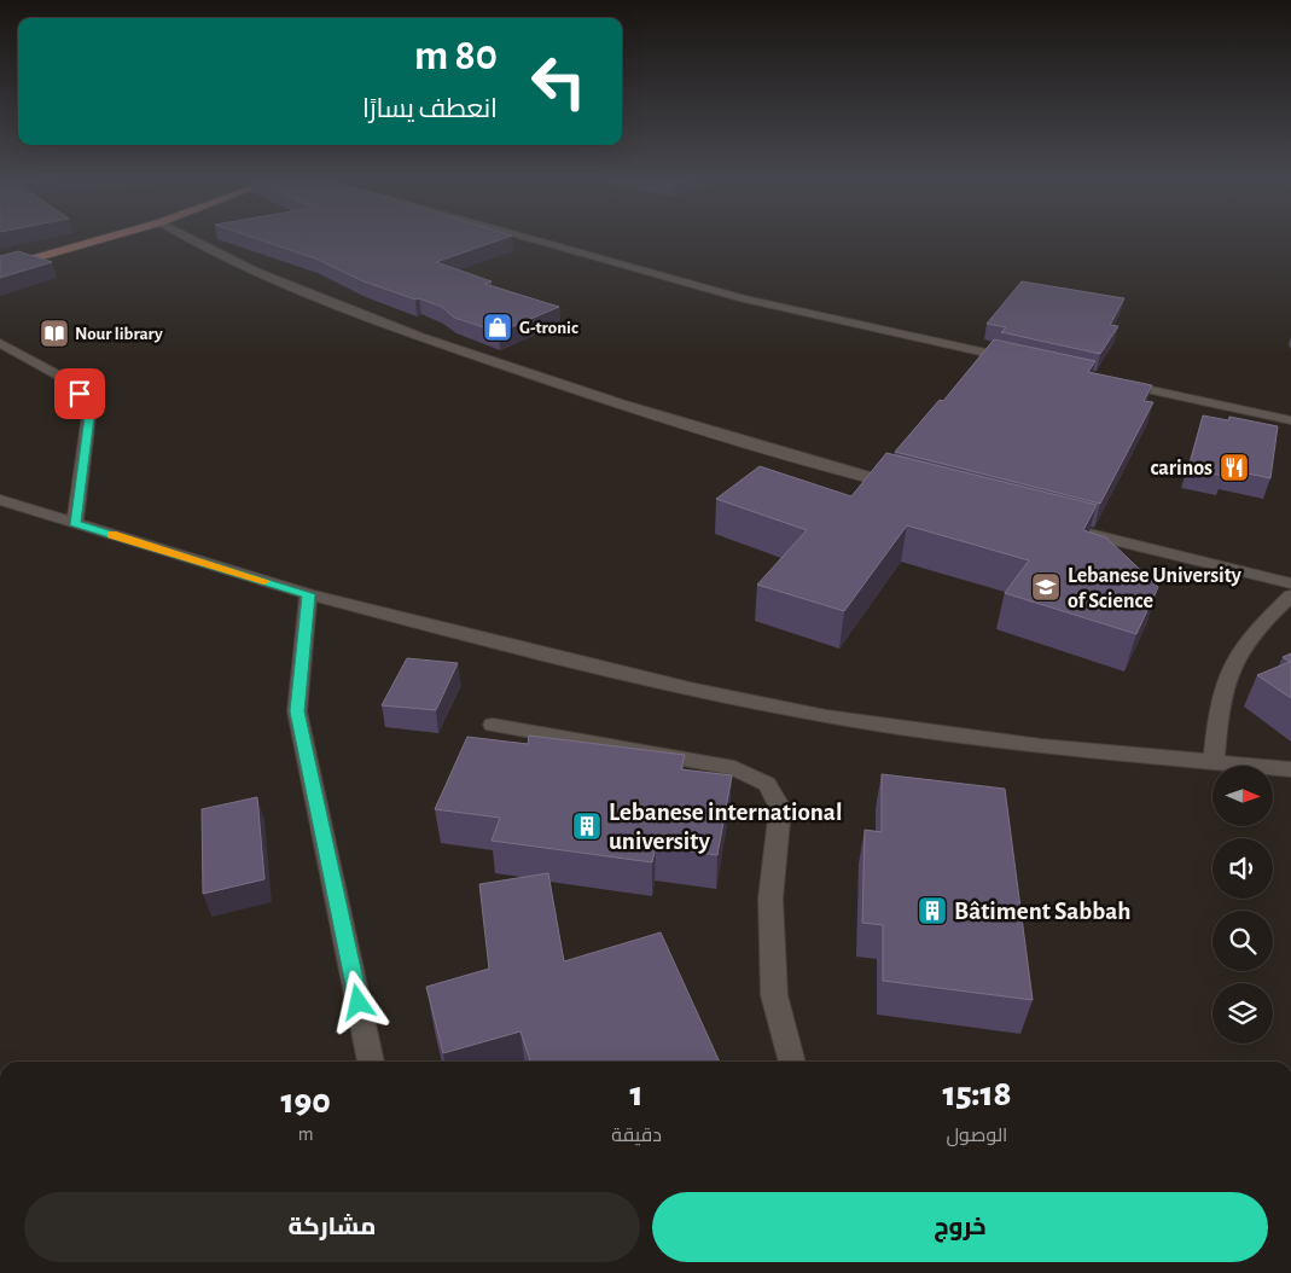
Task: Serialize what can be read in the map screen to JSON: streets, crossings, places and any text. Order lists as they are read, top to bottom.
{
  "places": {
    "shop": ["G-tronic"],
    "library": ["Nour library"],
    "restaurant": ["carinos"],
    "school or university": ["Lebanese University of Science"],
    "building": ["Lebanese international university", "Bâtiment Sabbah"]
  },
  "north": "right",
  "page": {
    "turn": ["80 m", "انعطف يسارًا"],
    "eta": [
      "15:18",
      "الوصول",
      "1",
      "دقيقة",
      "190",
      "m"
    ],
    "buttons": ["خروج", "مشاركة"]
  }
}
